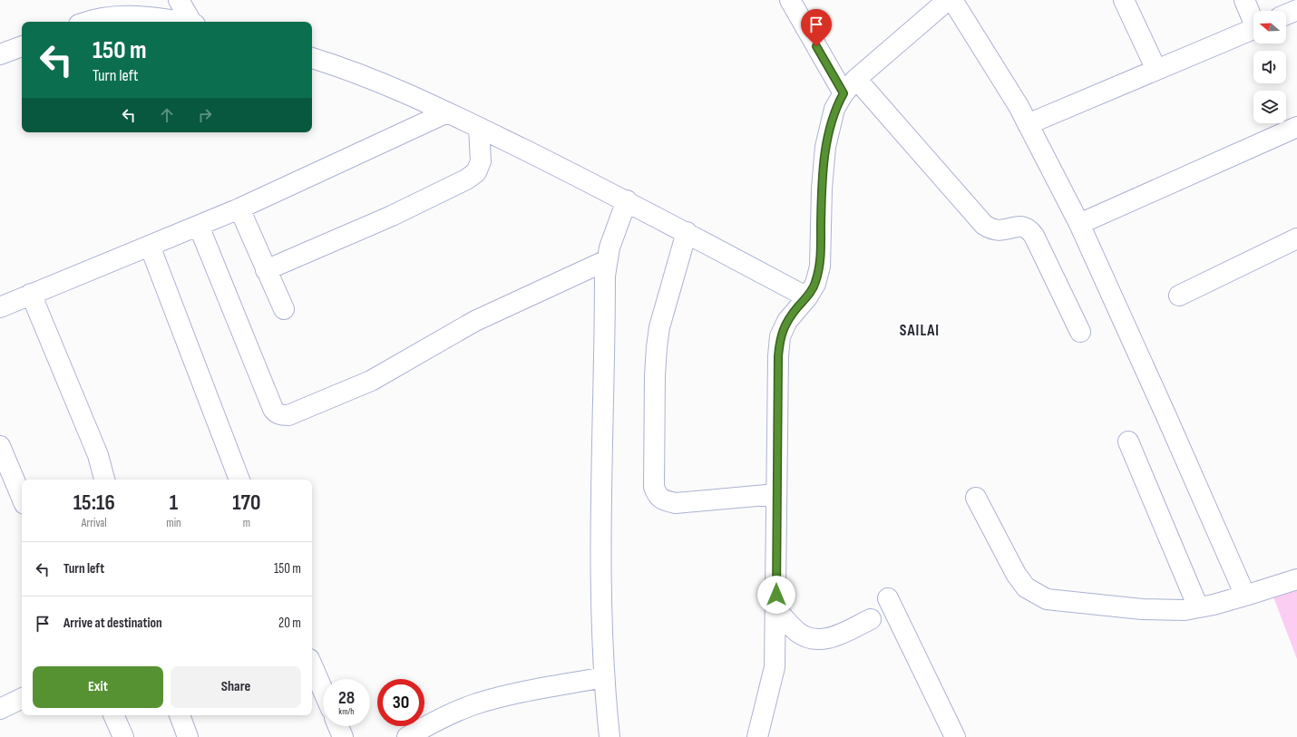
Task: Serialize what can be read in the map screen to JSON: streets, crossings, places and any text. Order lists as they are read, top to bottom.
{
  "districts": ["SAILAI"],
  "north": "left",
  "page": {
    "turn": ["150 m", "Turn left"],
    "eta": [
      "15:16",
      "Arrival",
      "1",
      "min",
      "170",
      "m"
    ],
    "list": [
      {
        "name": "Turn left",
        "value": "150 m"
      },
      {
        "name": "Arrive at destination",
        "value": "20 m"
      }
    ],
    "buttons": ["Exit", "Share"],
    "speed": "28 km/h",
    "limit": "30"
  }
}
